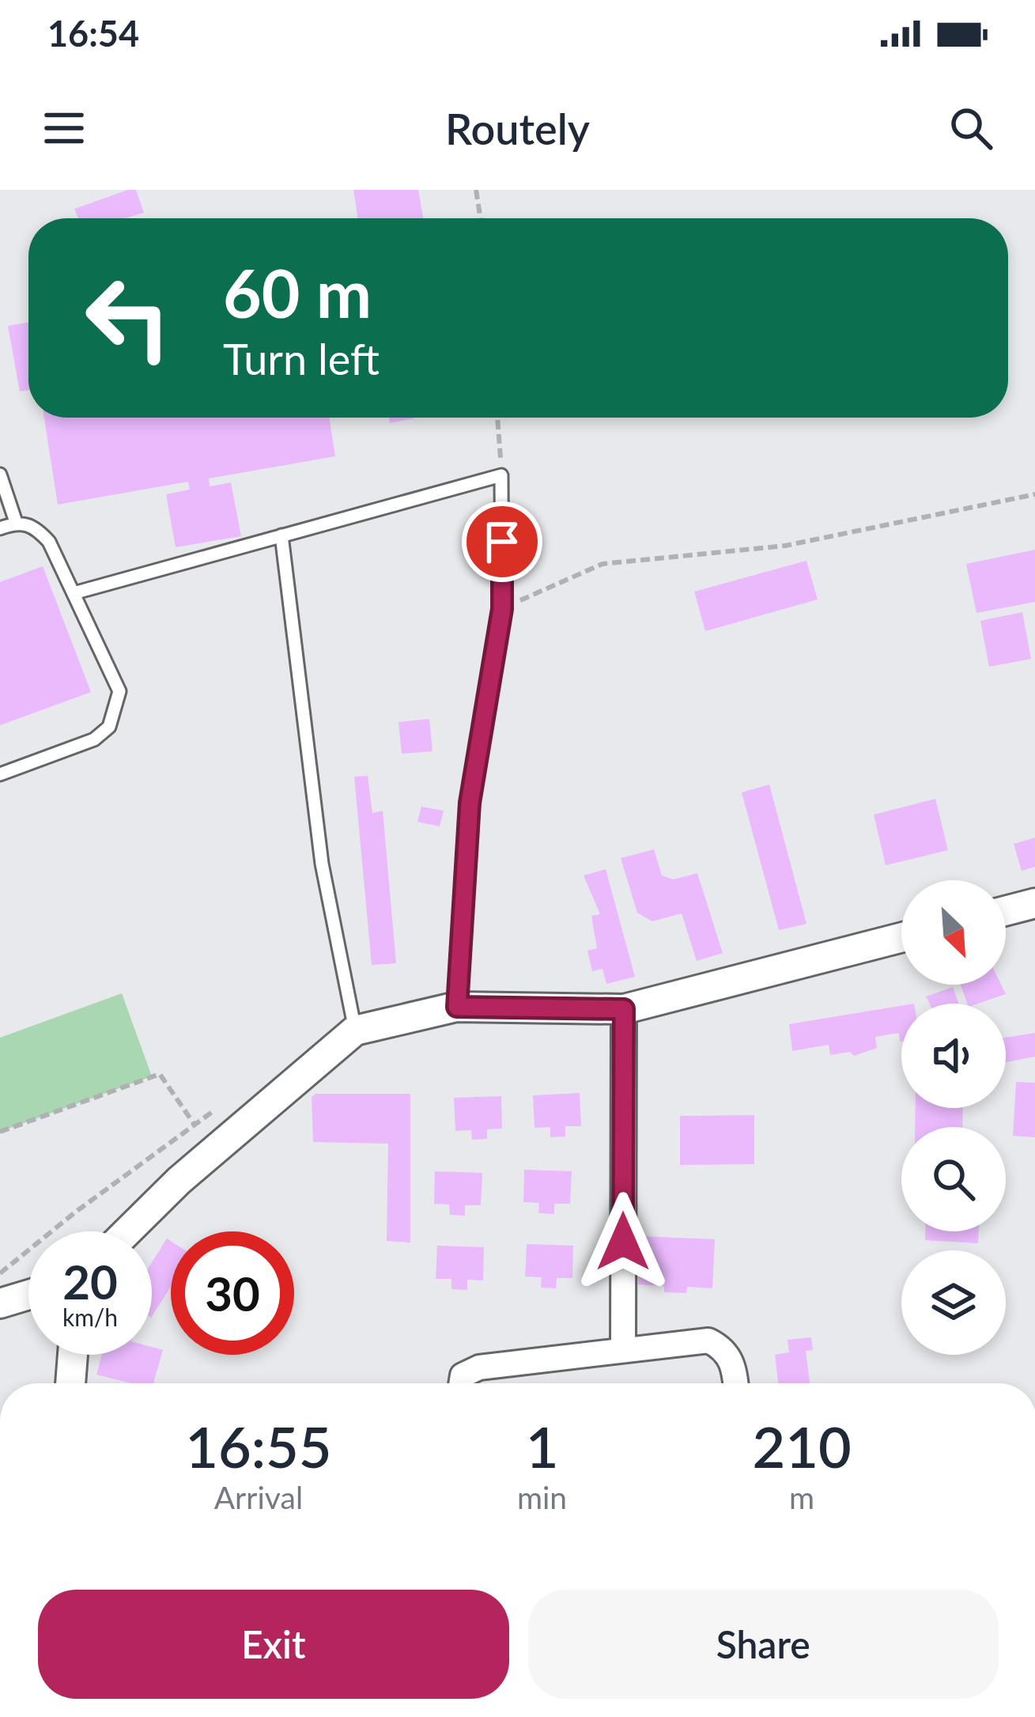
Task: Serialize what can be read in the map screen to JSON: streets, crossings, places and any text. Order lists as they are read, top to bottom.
{
  "north": "bottom right",
  "page": {
    "status": "16:54",
    "header": "Routely",
    "turn": ["60 m", "Turn left"],
    "speed": "20 km/h",
    "limit": "30",
    "eta": [
      "16:55",
      "Arrival",
      "1",
      "min",
      "210",
      "m"
    ],
    "buttons": ["Exit", "Share"]
  }
}
